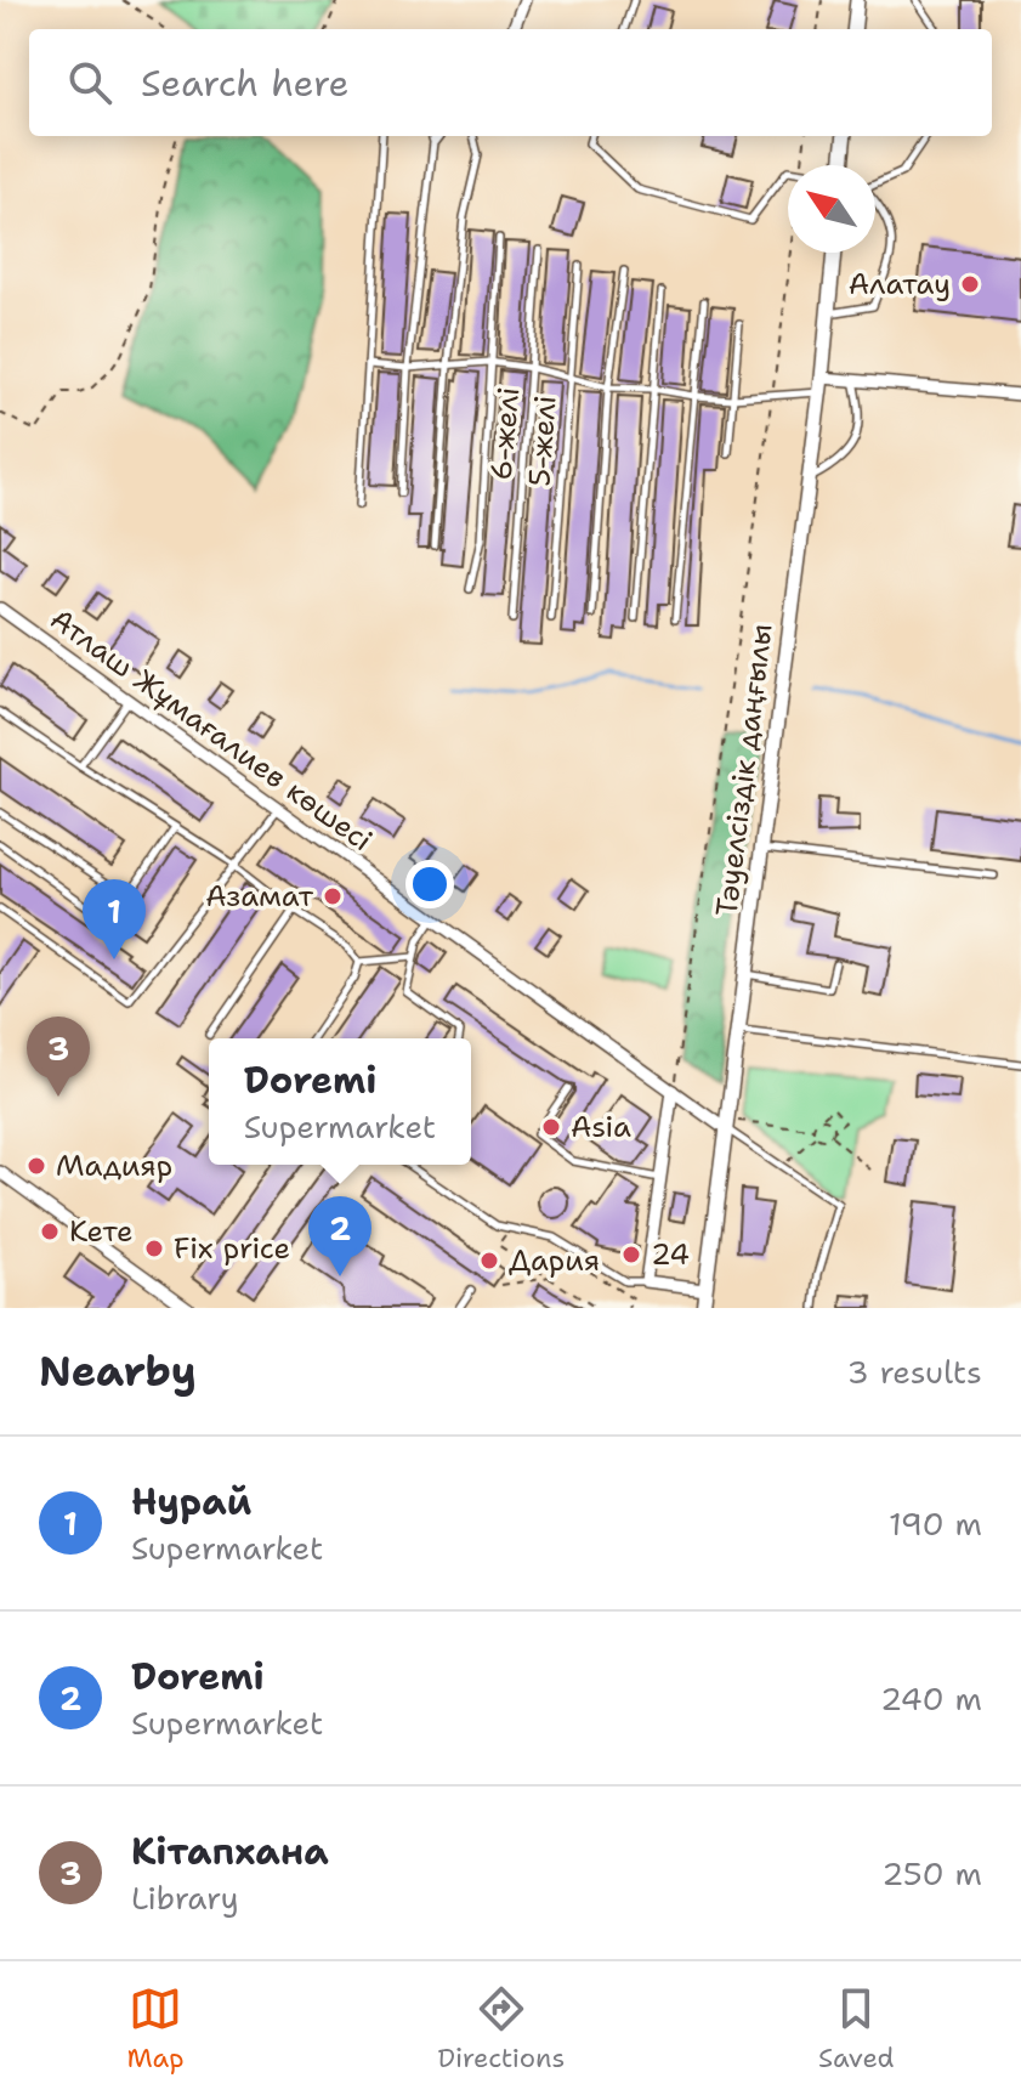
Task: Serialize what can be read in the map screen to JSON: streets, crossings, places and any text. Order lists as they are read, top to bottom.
{
  "streets": {
    "street": ["Атлаш Жұмағалиев көшесі", "Тәуелсіздік даңғылы"],
    "lane": ["6-желі", "5-желі"]
  },
  "crossings": [
    ["Атлаш Жұмағалиев көшесі", "Тәуелсіздік даңғылы"]
  ],
  "places": [
    "Алатау",
    "Азамат",
    "Asia",
    "Мадияр",
    "Кете",
    "Fix price",
    "24",
    "Дария"
  ],
  "north": "top left",
  "page": {
    "search": "Search here",
    "pins": ["1", "3", "2"],
    "popup": ["Doremi", "Supermarket"],
    "heading": ["Nearby", "3 results"],
    "list": [
      {
        "mark": "1",
        "name": "Нурай",
        "note": "Supermarket",
        "value": "190 m"
      },
      {
        "mark": "2",
        "name": "Doremi",
        "note": "Supermarket",
        "value": "240 m"
      },
      {
        "mark": "3",
        "name": "Кітапxана",
        "note": "Library",
        "value": "250 m"
      }
    ],
    "nav": ["Map", "Directions", "Saved"]
  }
}
